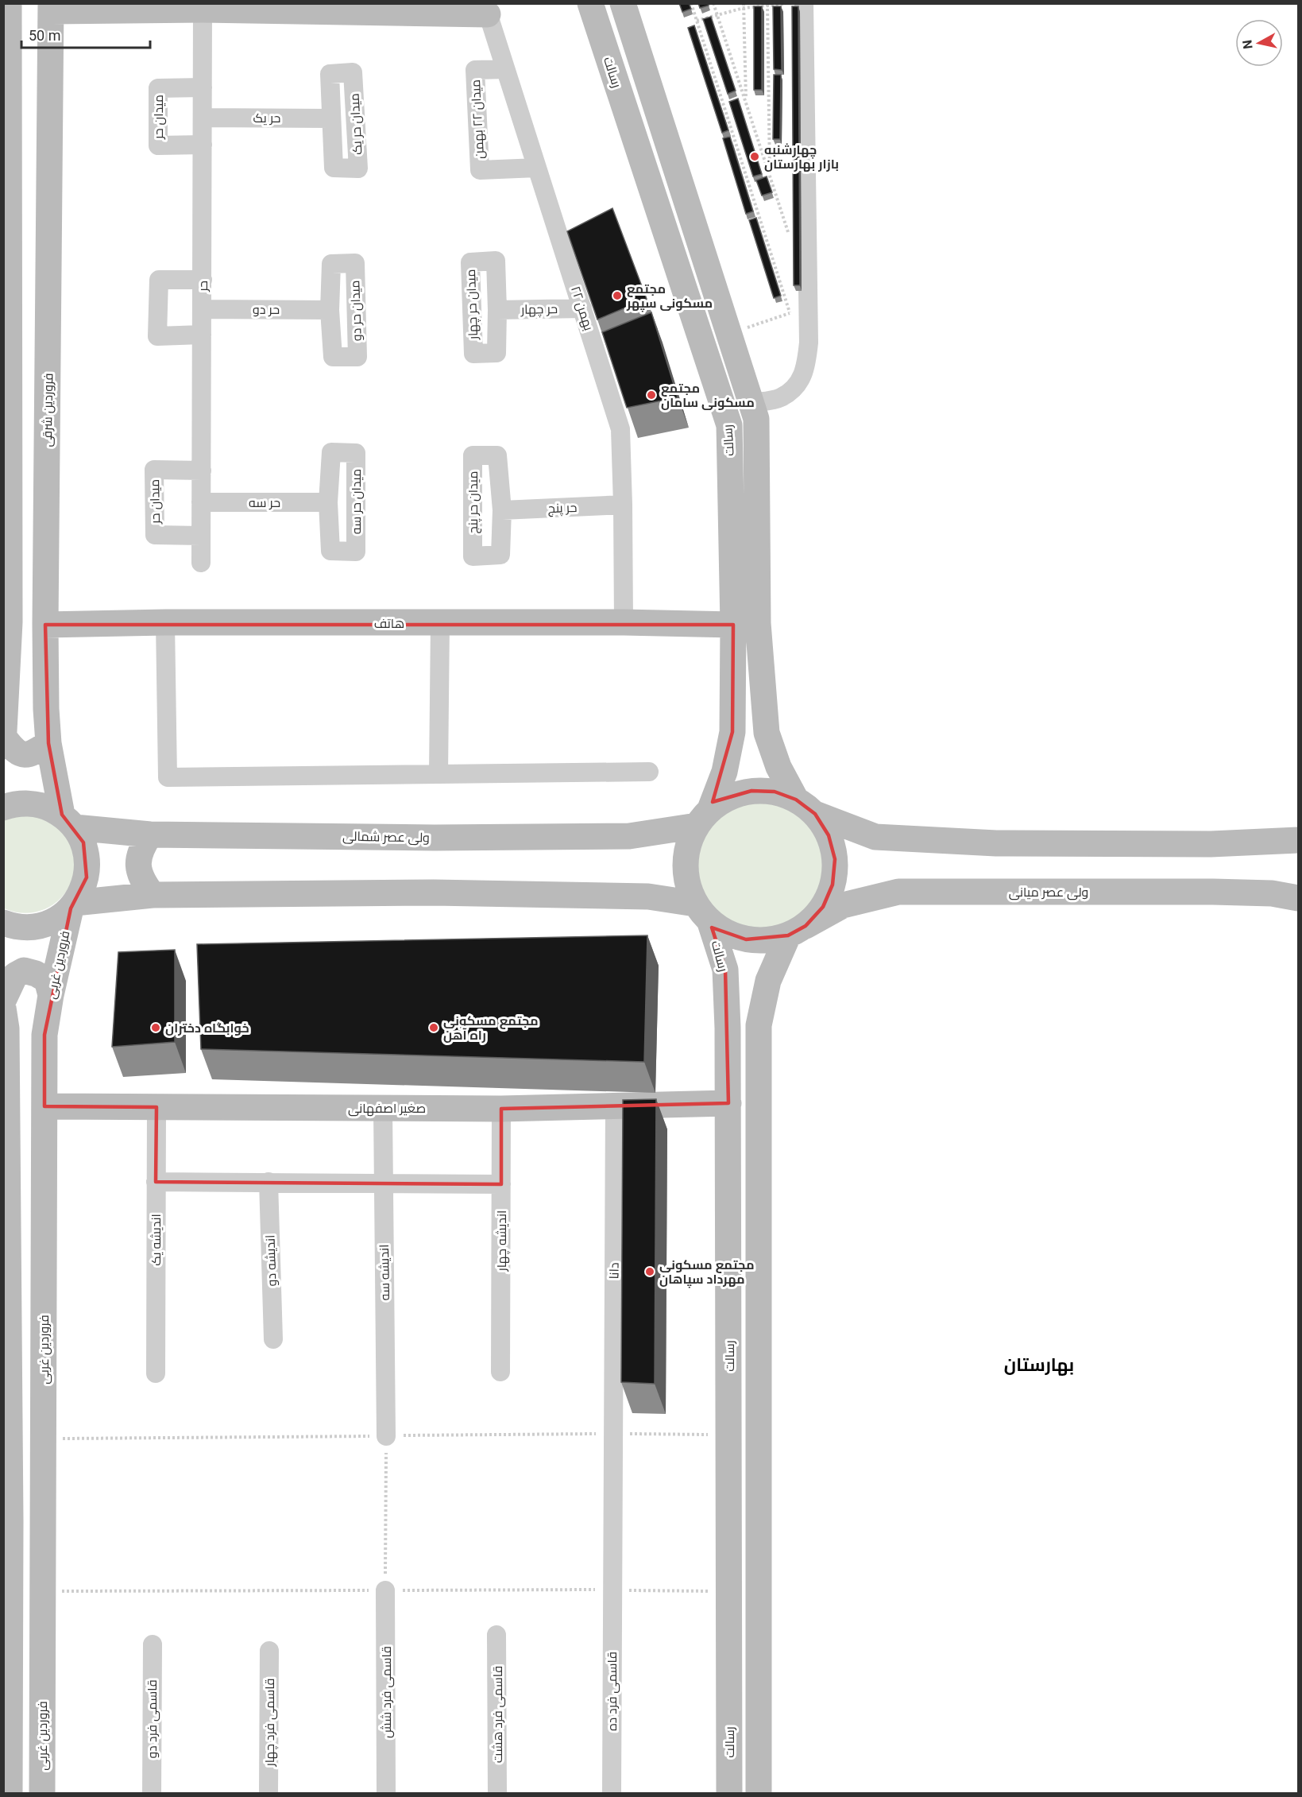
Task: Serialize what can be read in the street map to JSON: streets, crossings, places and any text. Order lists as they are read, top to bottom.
{
  "streets": {
    "main road": [
      "رسالت",
      "فروردین شرقی",
      "هاتف",
      "ولی عصر شمالی",
      "ولی عصر میانی",
      "فروردین غربی",
      "صغیر اصفهانی"
    ],
    "street": [
      "میدان حر",
      "حر یک",
      "میدان ۲۲ بهمن",
      "حر",
      "۲۲ بهمن",
      "حر دو",
      "حر چهار",
      "میدان حر سه",
      "حر سه",
      "میدان حر پنج",
      "حر پنج",
      "اندیشه یک",
      "اندیشه چهار",
      "اندیشه دو",
      "دانا",
      "اندیشه سه",
      "قاسمی فرد ده",
      "قاسمی فرد شش",
      "قاسمی فرد هشت",
      "قاسمی فرد دو",
      "قاسمی فرد چهار"
    ]
  },
  "crossings": [
    ["رسالت", "هاتف"],
    ["رسالت", "ولی عصر شمالی"],
    ["رسالت", "ولی عصر میانی"],
    ["رسالت", "صغیر اصفهانی"],
    ["میدان حر", "حر"],
    ["حر یک", "حر"],
    ["میدان ۲۲ بهمن", "۲۲ بهمن"],
    ["حر", "حر دو"],
    ["حر", "حر سه"],
    ["۲۲ بهمن", "حر چهار"],
    ["۲۲ بهمن", "حر پنج"],
    ["۲۲ بهمن", "هاتف"],
    ["فروردین شرقی", "هاتف"],
    ["فروردین شرقی", "ولی عصر شمالی"],
    ["فروردین شرقی", "فروردین غربی"],
    ["میدان حر سه", "حر سه"],
    ["میدان حر پنج", "حر پنج"],
    ["ولی عصر شمالی", "ولی عصر میانی"],
    ["ولی عصر شمالی", "فروردین غربی"],
    ["فروردین غربی", "صغیر اصفهانی"],
    ["صغیر اصفهانی", "اندیشه یک"],
    ["صغیر اصفهانی", "اندیشه چهار"],
    ["صغیر اصفهانی", "دانا"],
    ["صغیر اصفهانی", "اندیشه سه"],
    ["دانا", "قاسمی فرد ده"]
  ],
  "districts": ["بهارستان"],
  "places": [
    "چهارشنبه بازار بهارستان",
    "مجتمع مسکونی سپهر",
    "مجتمع مسکونی سامان",
    "خوابگاه دختران",
    "مجتمع مسکونی راه آهن",
    "مجتمع مسکونی مهرداد سپاهان"
  ],
  "scale_bar": "50 m",
  "north": "left"
}
